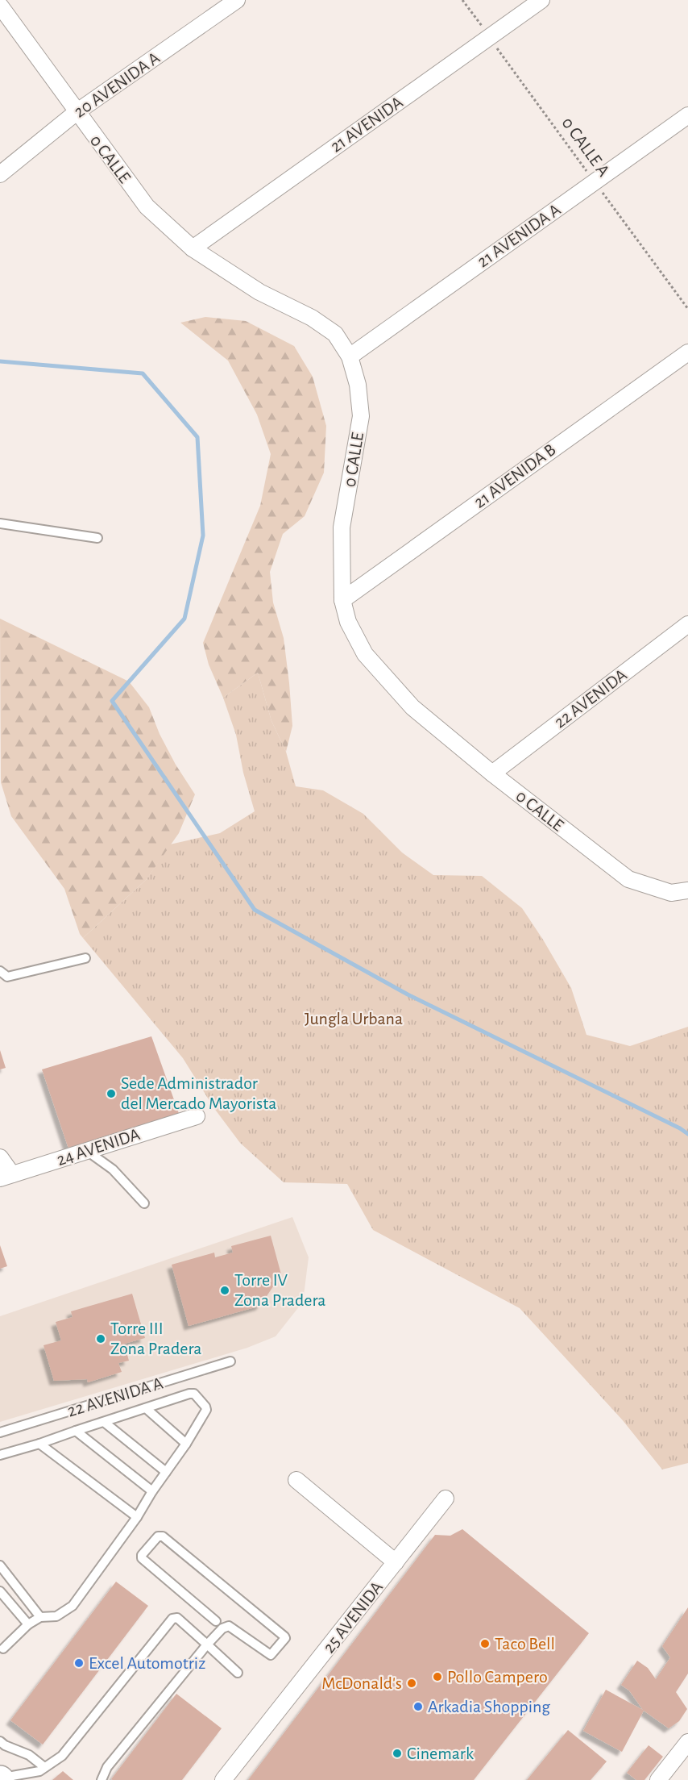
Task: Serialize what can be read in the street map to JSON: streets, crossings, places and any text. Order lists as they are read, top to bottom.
{
  "streets": {
    "street": [
      "20 AVENIDA A",
      "21 AVENIDA",
      "0 CALLE",
      "21 AVENIDA A",
      "21 AVENIDA B",
      "22 AVENIDA",
      "24 AVENIDA",
      "25 AVENIDA"
    ],
    "lane": ["22 AVENIDA A"],
    "path": ["0 CALLE A"]
  },
  "crossings": [
    ["20 AVENIDA A", "0 CALLE"],
    ["21 AVENIDA", "0 CALLE A"],
    ["21 AVENIDA", "0 CALLE"],
    ["0 CALLE A", "21 AVENIDA A"],
    ["0 CALLE", "21 AVENIDA A"],
    ["0 CALLE", "21 AVENIDA B"],
    ["0 CALLE", "22 AVENIDA"]
  ],
  "parks": ["Jungla Urbana"],
  "places": [
    "Sede Administrador del Mercado Mayorista",
    "Torre IV Zona Pradera",
    "Torre III Zona Pradera",
    "Taco Bell",
    "Excel Automotriz",
    "Pollo Campero",
    "McDonald's",
    "Arkadia Shopping",
    "Cinemark"
  ]
}
